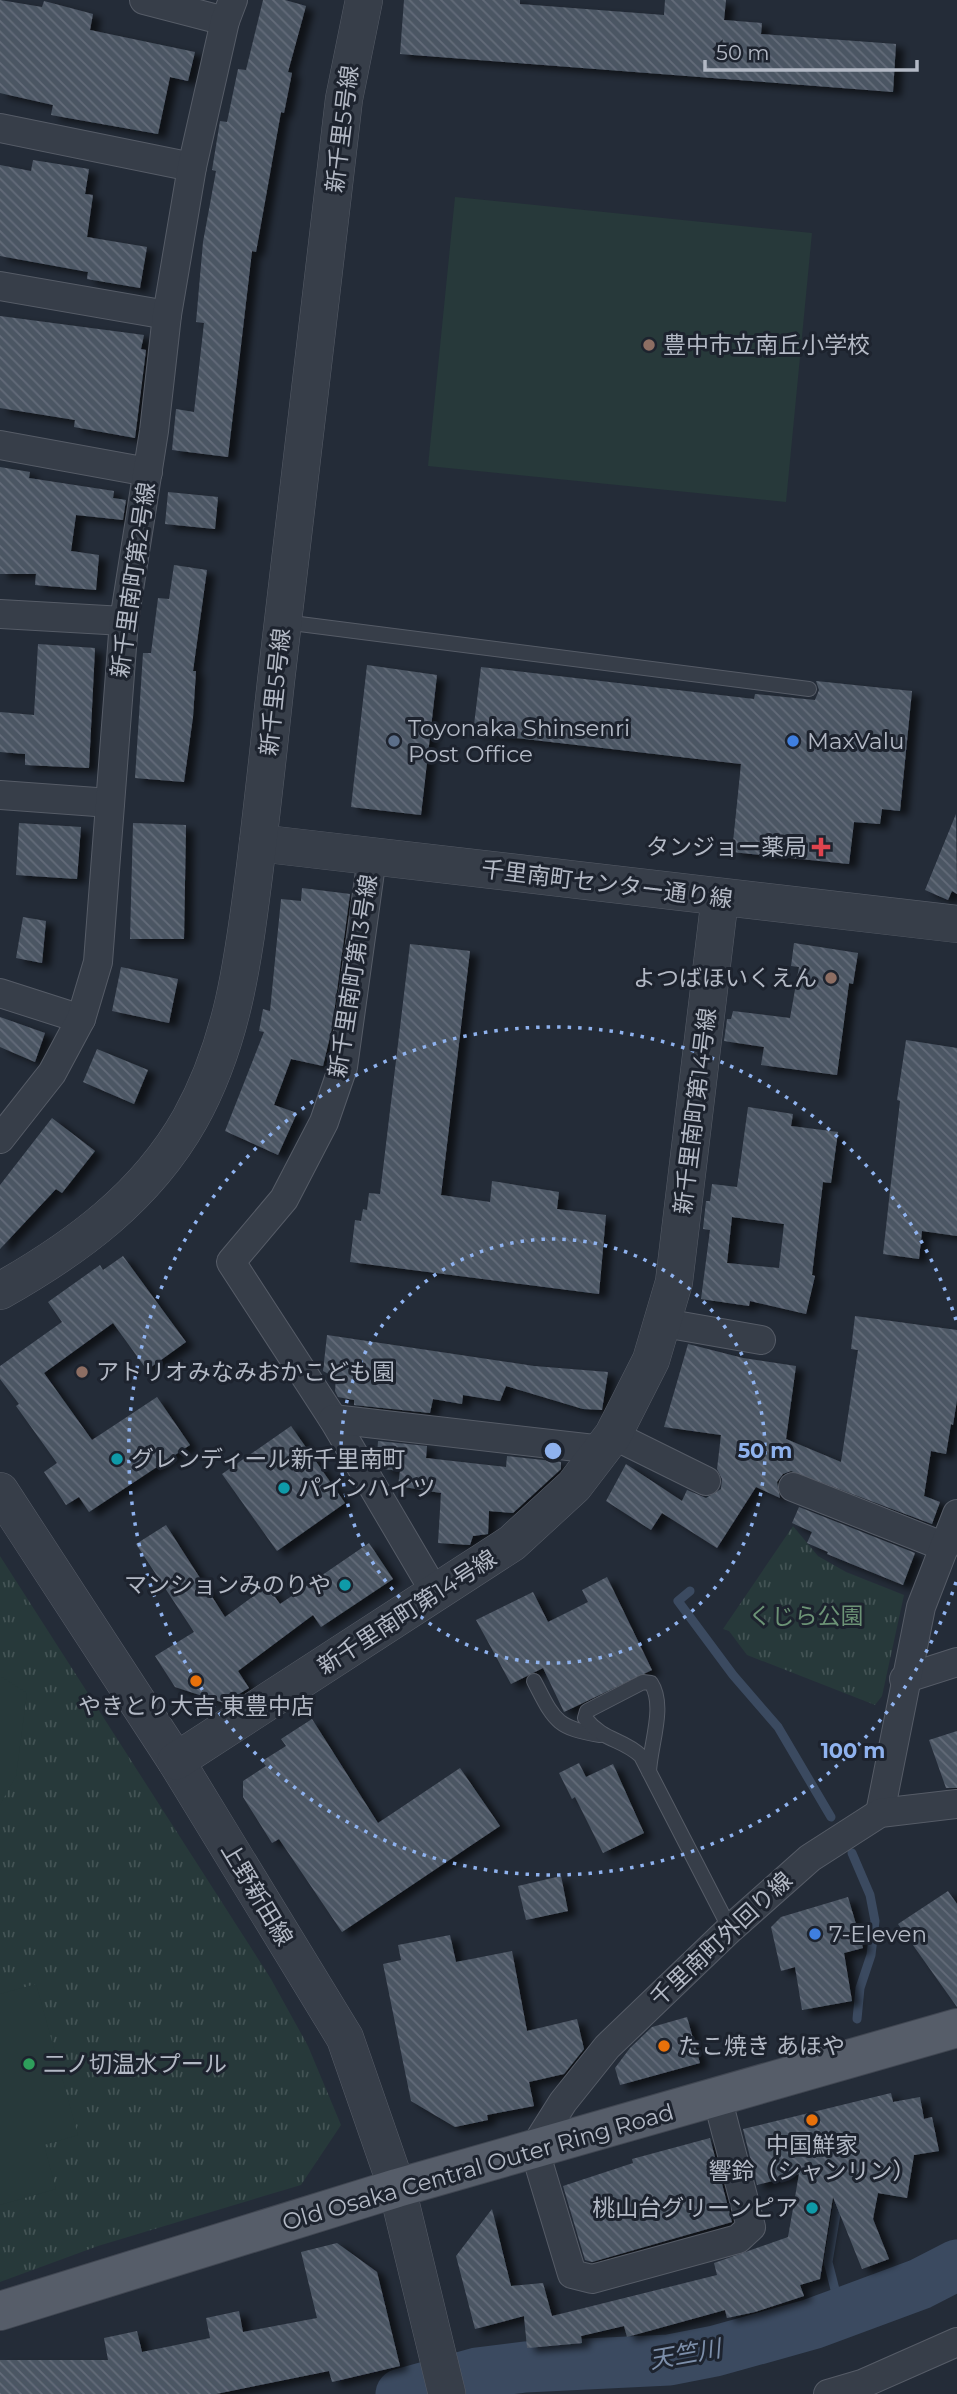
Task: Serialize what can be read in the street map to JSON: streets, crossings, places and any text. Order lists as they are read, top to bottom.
{
  "streets": {
    "main road": ["Old Osaka Central Outer Ring Road"],
    "street": [
      "新千里5号線",
      "新千里南町第2号線",
      "千里南町センター通り線",
      "新千里南町第13号線",
      "新千里南町第14号線",
      "上野新田線",
      "千里南町外回り線"
    ]
  },
  "crossings": [
    ["新千里5号線", "千里南町センター通り線"],
    ["千里南町センター通り線", "新千里南町第13号線"],
    ["千里南町センター通り線", "新千里南町第14号線"],
    ["新千里南町第13号線", "新千里南町第14号線"],
    ["新千里南町第14号線", "上野新田線"],
    ["上野新田線", "Old Osaka Central Outer Ring Road"],
    ["千里南町外回り線", "Old Osaka Central Outer Ring Road"]
  ],
  "water": ["天竺川"],
  "parks": ["くじら公園"],
  "places": {
    "other": [
      "豊中市立南丘小学校",
      "Toyonaka Shinsenri Post Office",
      "MaxValu",
      "よつばほいくえん",
      "アトリオみなみおかこども園",
      "グレンディール新千里南町",
      "パインハイツ",
      "マンションみのりや",
      "やきとり大吉 東豊中店",
      "7-Eleven",
      "たこ焼き あほや",
      "二ノ切温水プール",
      "中国鮮家 響鈴（シャンリン）",
      "桃山台グリーンピア"
    ],
    "health": ["タンジョー薬局"]
  },
  "scale_bar": "50 m",
  "rings": ["50 m", "100 m"]
}
